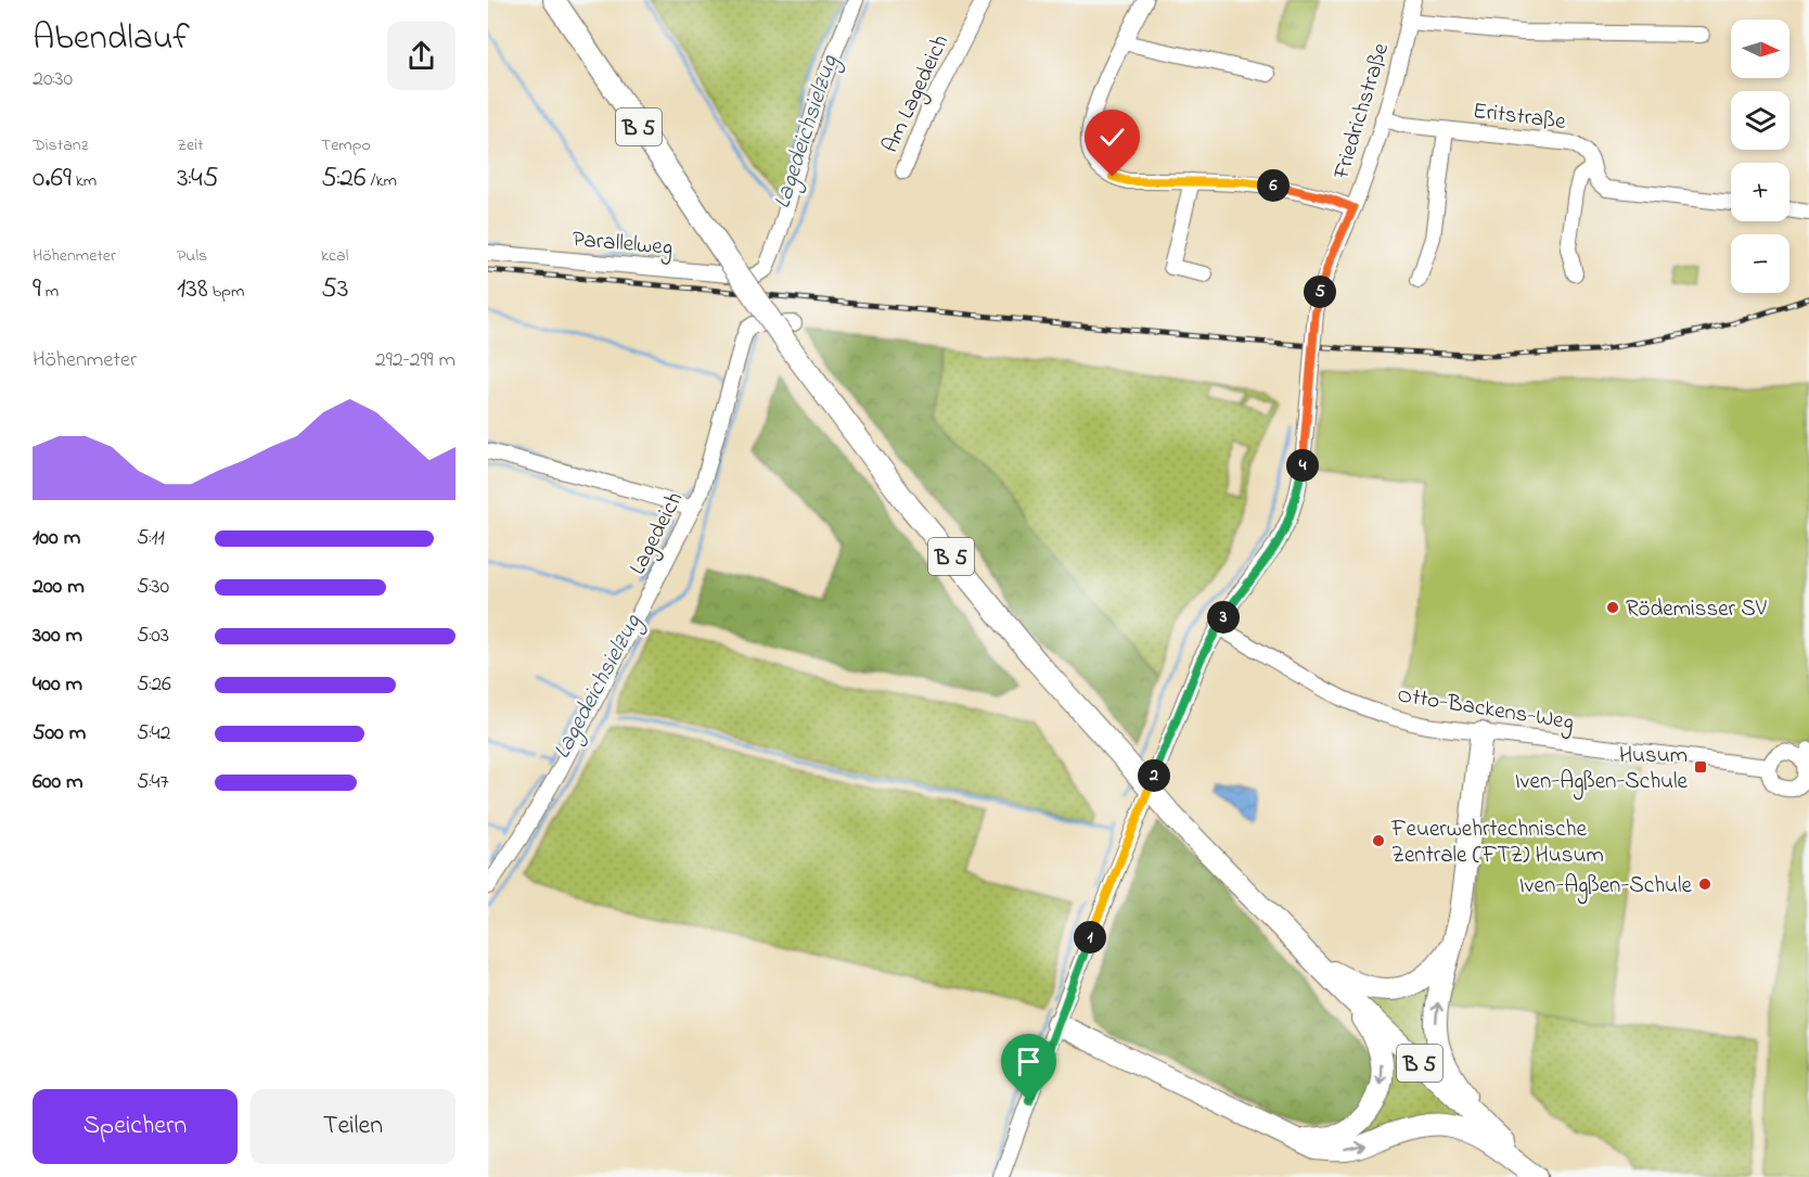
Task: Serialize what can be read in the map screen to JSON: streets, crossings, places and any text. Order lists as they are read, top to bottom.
{
  "streets": {
    "highway": ["B 5"],
    "street": [
      "Am Lagedeich",
      "Friedrichstraße",
      "Eritstraße",
      "Parallelweg",
      "Lagedeich",
      "Otto-Backens-Weg"
    ]
  },
  "crossings": [
    ["Friedrichstraße", "Eritstraße"],
    ["Friedrichstraße", "Otto-Backens-Weg"]
  ],
  "water": ["Lagedeichsielzug"],
  "places": {
    "other": ["Rödemisser SV", "Feuerwehrtechnische Zentrale (FTZ) Husum", "Iven-Agßen-Schule"],
    "transit": ["Husum Iven-Agßen-Schule"]
  },
  "north": "right",
  "page": {
    "heading": ["Abendlauf", "20:30"],
    "map_buttons": ["+", "−"],
    "stats": [
      ["Distanz", "0.69 km"],
      ["Zeit", "3:45"],
      ["Tempo", "5:26 /km"],
      ["Höhenmeter", "9 m"],
      ["Puls", "138 bpm"],
      ["kcal", "53"]
    ],
    "pins": [
      "6",
      "5",
      "4",
      "3",
      "2",
      "1"
    ],
    "chart": ["Höhenmeter", "292–299 m"],
    "list": [
      {
        "name": "100 m",
        "note": "5:11"
      },
      {
        "name": "200 m",
        "note": "5:30"
      },
      {
        "name": "300 m",
        "note": "5:03"
      },
      {
        "name": "400 m",
        "note": "5:26"
      },
      {
        "name": "500 m",
        "note": "5:42"
      },
      {
        "name": "600 m",
        "note": "5:47"
      }
    ],
    "buttons": ["Speichern", "Teilen"]
  }
}
